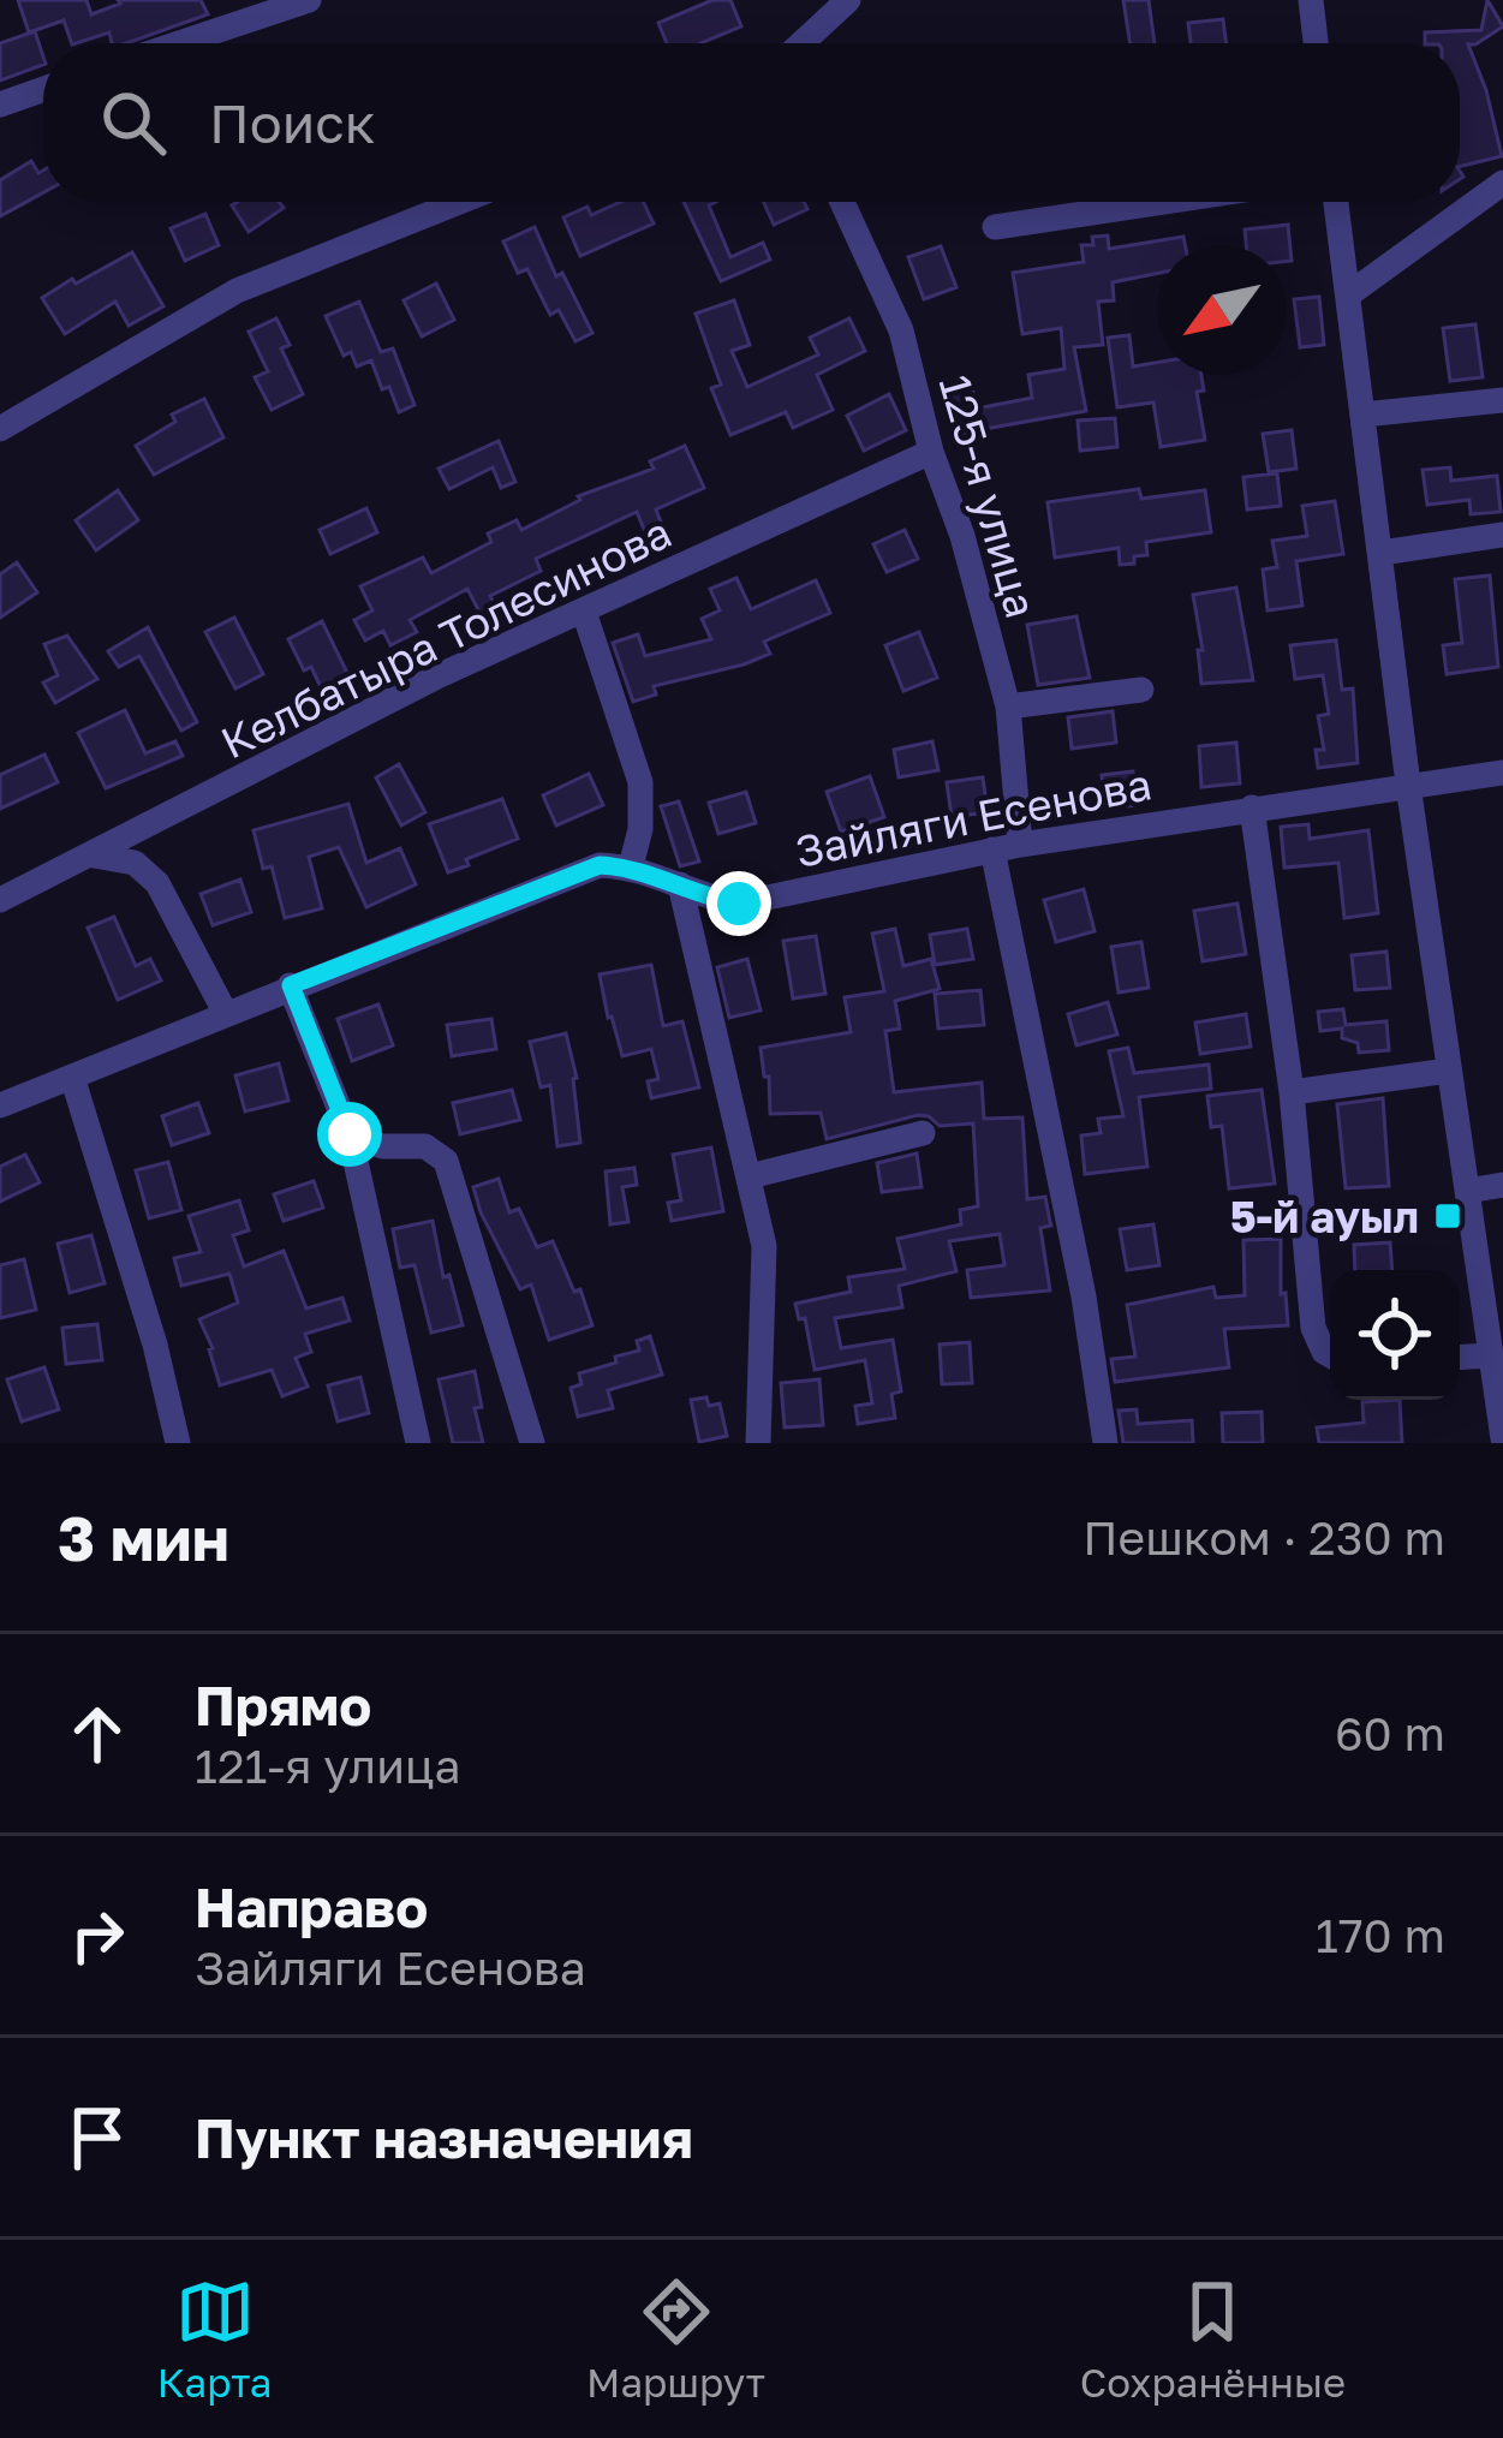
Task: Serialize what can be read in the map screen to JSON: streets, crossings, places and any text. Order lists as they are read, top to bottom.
{
  "streets": {
    "street": ["125-я улица", "Келбатыра Толесинова", "Зайляги Есенова"]
  },
  "crossings": [
    ["125-я улица", "Келбатыра Толесинова"],
    ["125-я улица", "Зайляги Есенова"]
  ],
  "places": {
    "transit": ["5-й ауыл"]
  },
  "north": "bottom left",
  "page": {
    "search": "Поиск",
    "heading": ["3 мин", "Пешком · 230 m"],
    "list": [
      ["Прямо", "121-я улица", "60 m"],
      ["Направо", "Зайляги Есенова", "170 m"],
      "Пункт назначения"
    ],
    "nav": ["Карта", "Маршрут", "Сохранённые"]
  }
}
